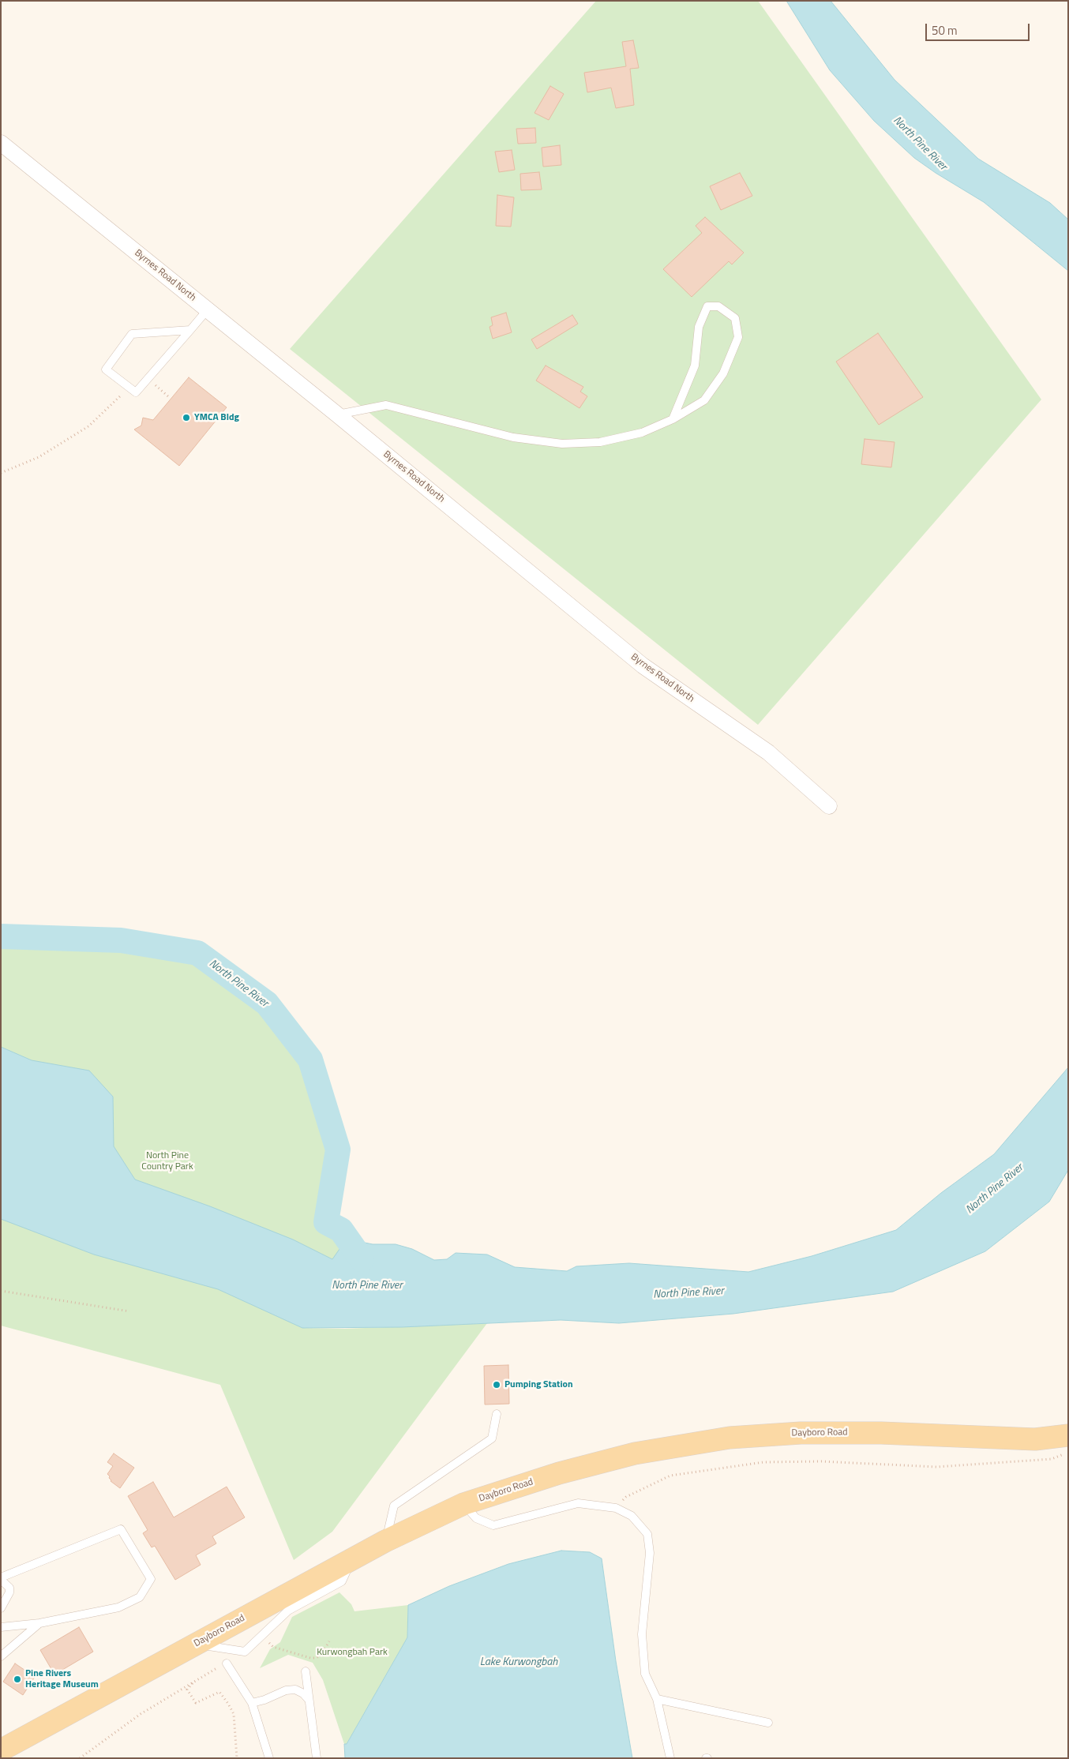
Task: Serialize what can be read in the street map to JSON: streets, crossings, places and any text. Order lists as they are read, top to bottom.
{
  "streets": {
    "main road": ["Dayboro Road"],
    "street": ["Byrnes Road North"]
  },
  "water": ["North Pine River", "Lake Kurwongbah"],
  "parks": ["North Pine Country Park", "Kurwongbah Park"],
  "places": ["YMCA Bldg", "Pumping Station", "Pine Rivers Heritage Museum"],
  "scale_bar": "50 m"
}
